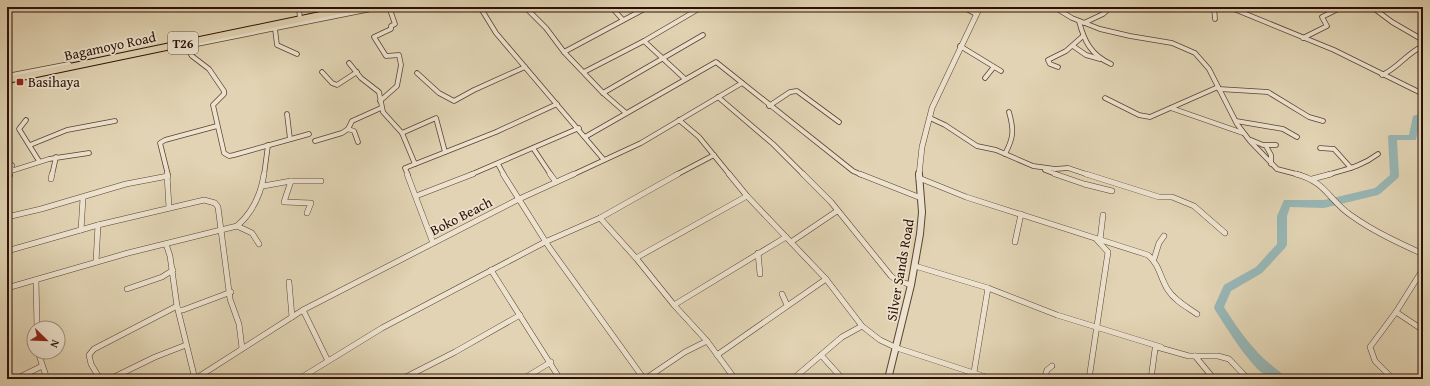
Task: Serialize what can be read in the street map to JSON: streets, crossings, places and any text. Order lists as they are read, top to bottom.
{
  "streets": {
    "highway": ["T26", "Bagamoyo Road"],
    "street": ["Boko Beach", "Silver Sands Road"]
  },
  "places": {
    "transit": ["Basihaya"]
  },
  "north": "bottom right"
}
